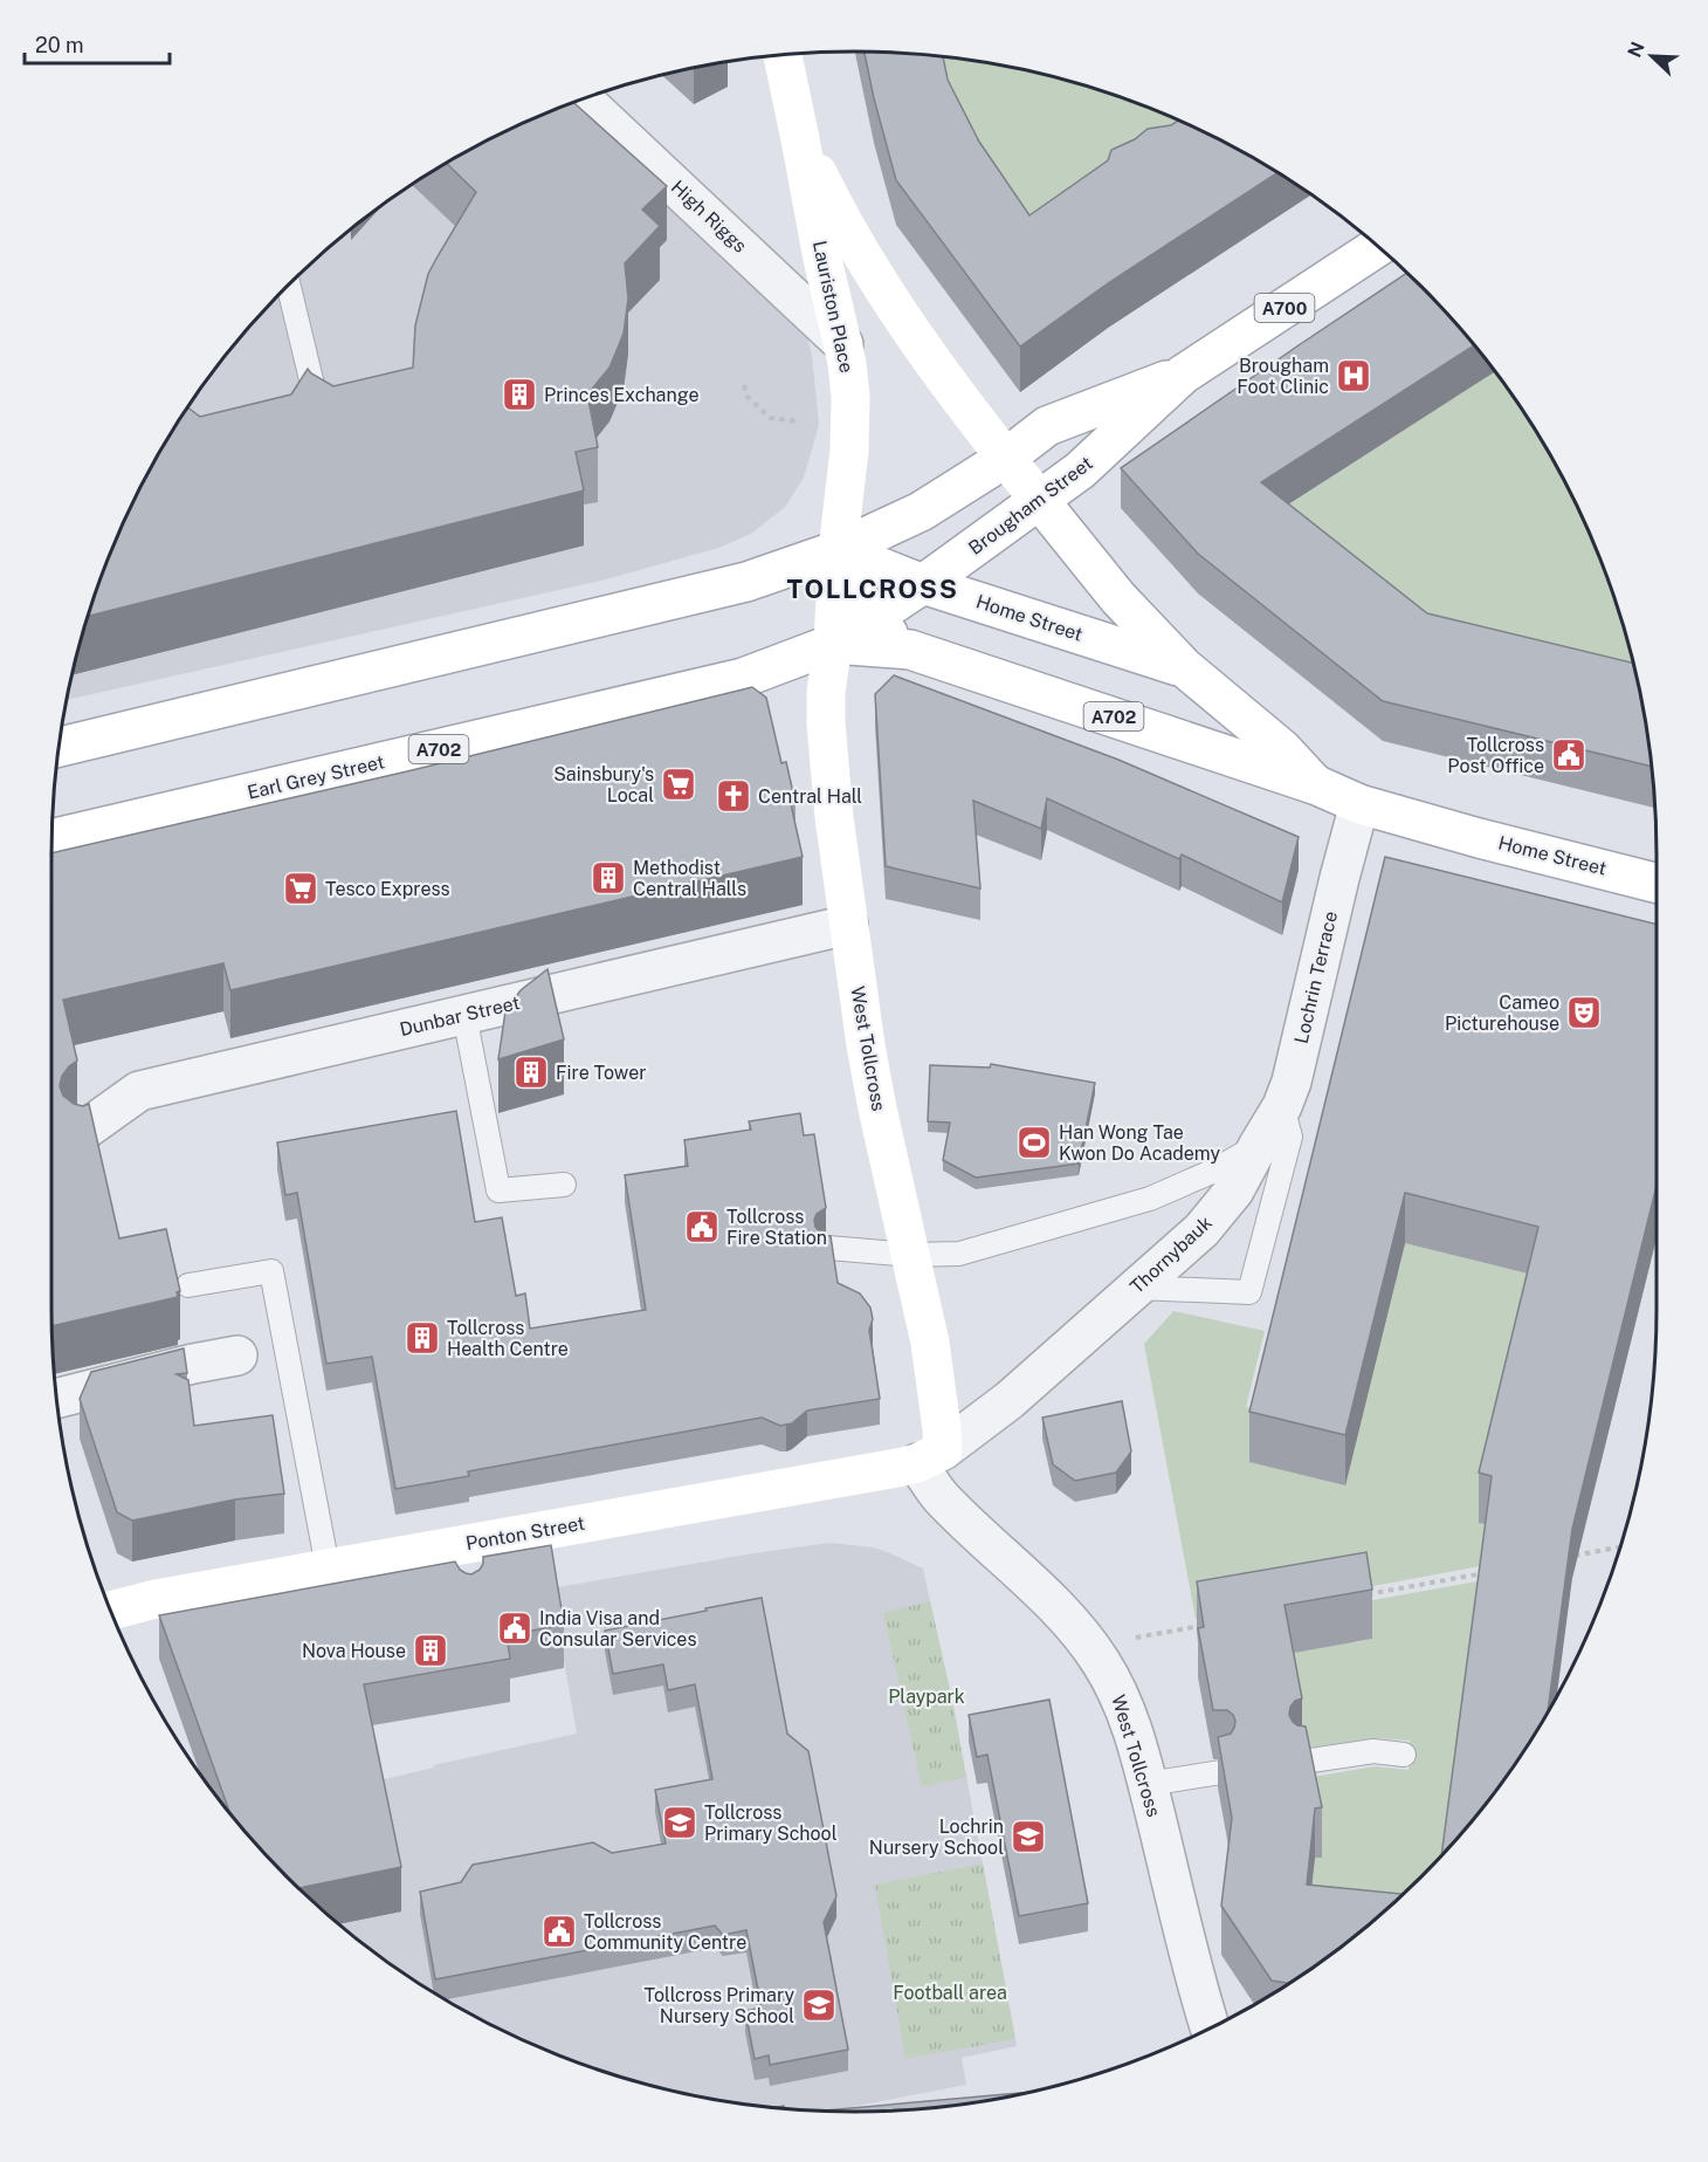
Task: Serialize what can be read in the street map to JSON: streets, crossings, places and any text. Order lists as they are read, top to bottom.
{
  "streets": {
    "main road": [
      "Lauriston Place",
      "A700",
      "Brougham Street",
      "Home Street",
      "A702",
      "Earl Grey Street",
      "West Tollcross",
      "Ponton Street"
    ],
    "street": [
      "High Riggs",
      "Lochrin Terrace",
      "Dunbar Street",
      "Thornybauk"
    ]
  },
  "crossings": [
    ["High Riggs", "Lauriston Place"],
    ["Lauriston Place", "Brougham Street"],
    ["Lauriston Place", "Home Street"],
    ["Lauriston Place", "Earl Grey Street"],
    ["Lauriston Place", "West Tollcross"],
    ["Brougham Street", "Home Street"],
    ["Brougham Street", "Earl Grey Street"],
    ["Brougham Street", "West Tollcross"],
    ["Home Street", "Earl Grey Street"],
    ["Home Street", "Lochrin Terrace"],
    ["Home Street", "West Tollcross"],
    ["Earl Grey Street", "West Tollcross"],
    ["Lochrin Terrace", "Thornybauk"],
    ["Dunbar Street", "West Tollcross"],
    ["West Tollcross", "Thornybauk"],
    ["West Tollcross", "Ponton Street"],
    ["Thornybauk", "Ponton Street"]
  ],
  "districts": ["TOLLCROSS"],
  "parks": ["Playpark", "Football area"],
  "places": {
    "hospital": ["Brougham Foot Clinic"],
    "building": [
      "Princes Exchange",
      "Methodist Central Halls",
      "Fire Tower",
      "Tollcross Health Centre",
      "Nova House"
    ],
    "public building": [
      "Tollcross Post Office",
      "Tollcross Fire Station",
      "India Visa and Consular Services",
      "Tollcross Community Centre"
    ],
    "supermarket": ["Sainsbury's Local", "Tesco Express"],
    "church": ["Central Hall"],
    "theatre": ["Cameo Picturehouse"],
    "sports": ["Han Wong Tae Kwon Do Academy"],
    "school or university": ["Tollcross Primary School", "Lochrin Nursery School", "Tollcross Primary Nursery School"]
  },
  "scale_bar": "20 m",
  "north": "top left"
}
